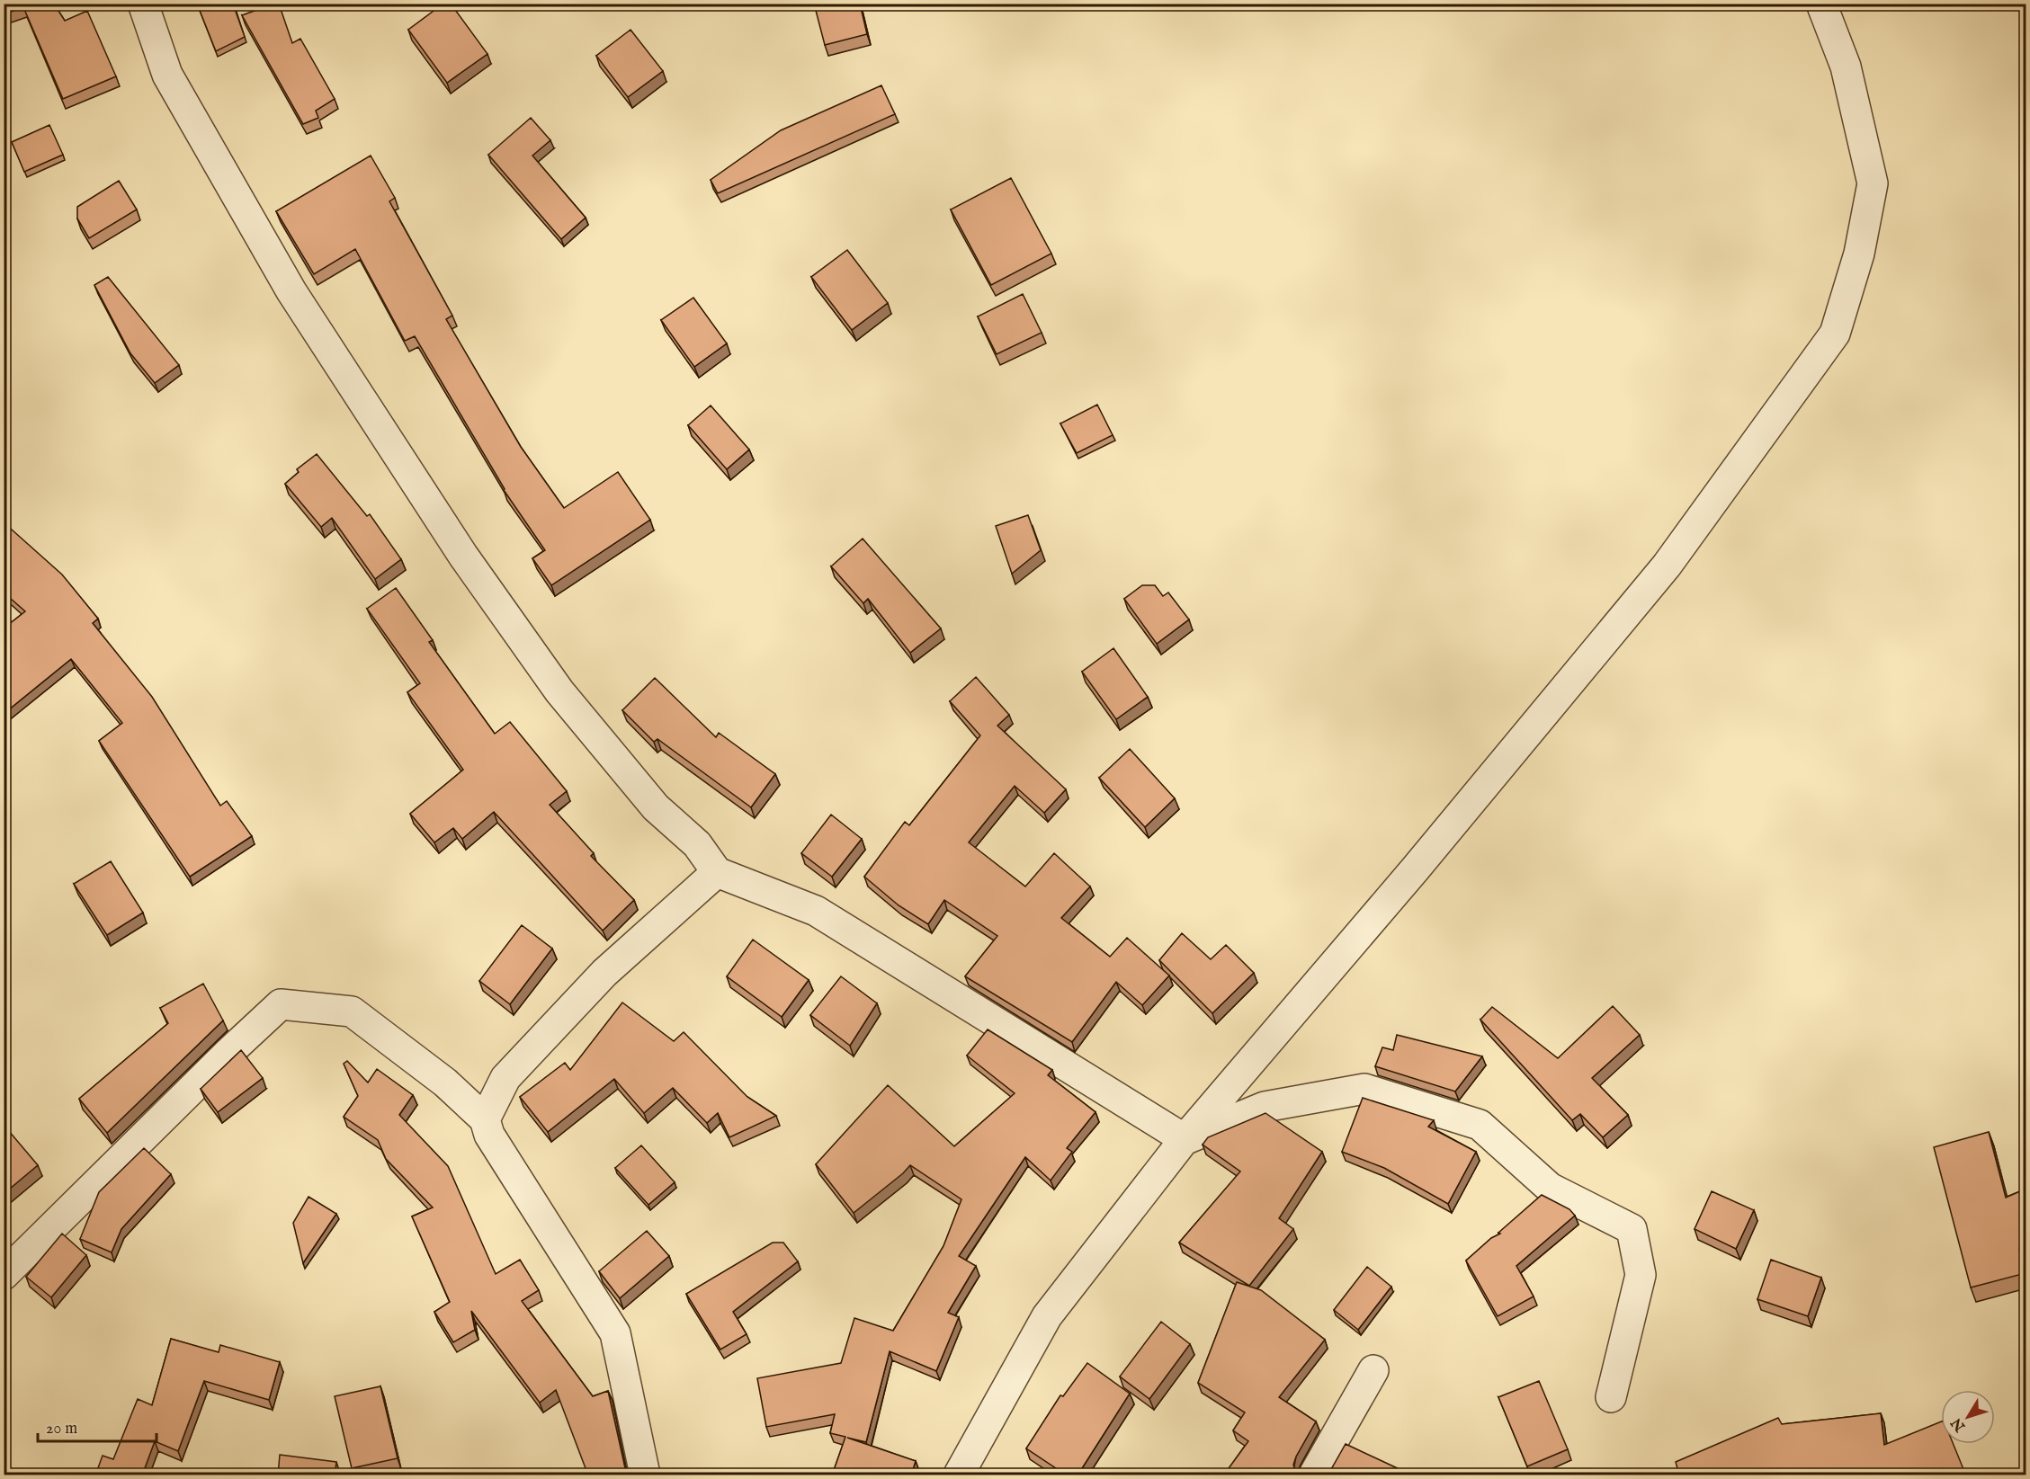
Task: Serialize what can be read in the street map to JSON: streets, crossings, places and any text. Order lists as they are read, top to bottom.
{
  "scale_bar": "20 m",
  "north": "bottom left"
}
